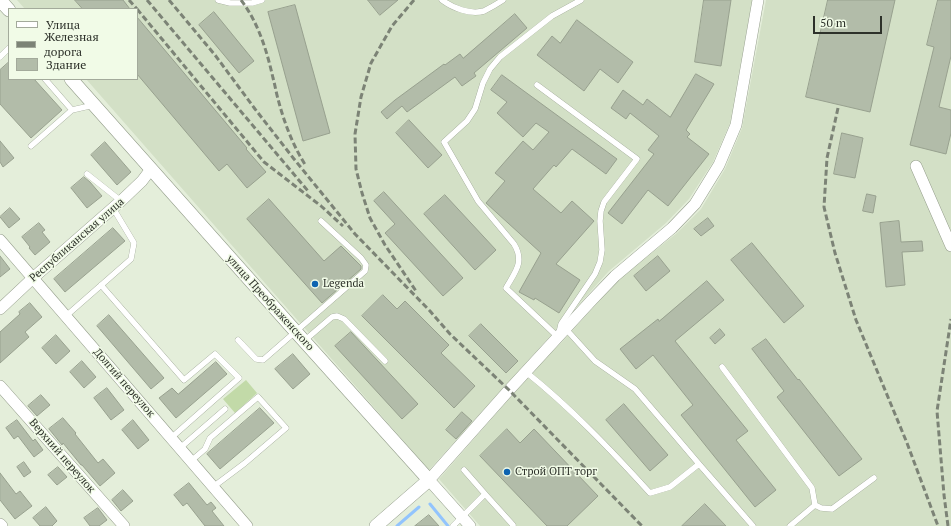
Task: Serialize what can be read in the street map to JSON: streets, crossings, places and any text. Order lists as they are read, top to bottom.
{
  "streets": {
    "street": [
      "Республиканская улица",
      "улица Преображенского",
      "Долгий переулок",
      "Верхний переулок"
    ]
  },
  "crossings": [
    ["Республиканская улица", "улица Преображенского"],
    ["Республиканская улица", "Долгий переулок"]
  ],
  "places": ["Legenda", "Строй ОПТ торг"],
  "legend": ["Улица", "Железная дорога", "Здание"],
  "scale_bar": "50 m"
}
